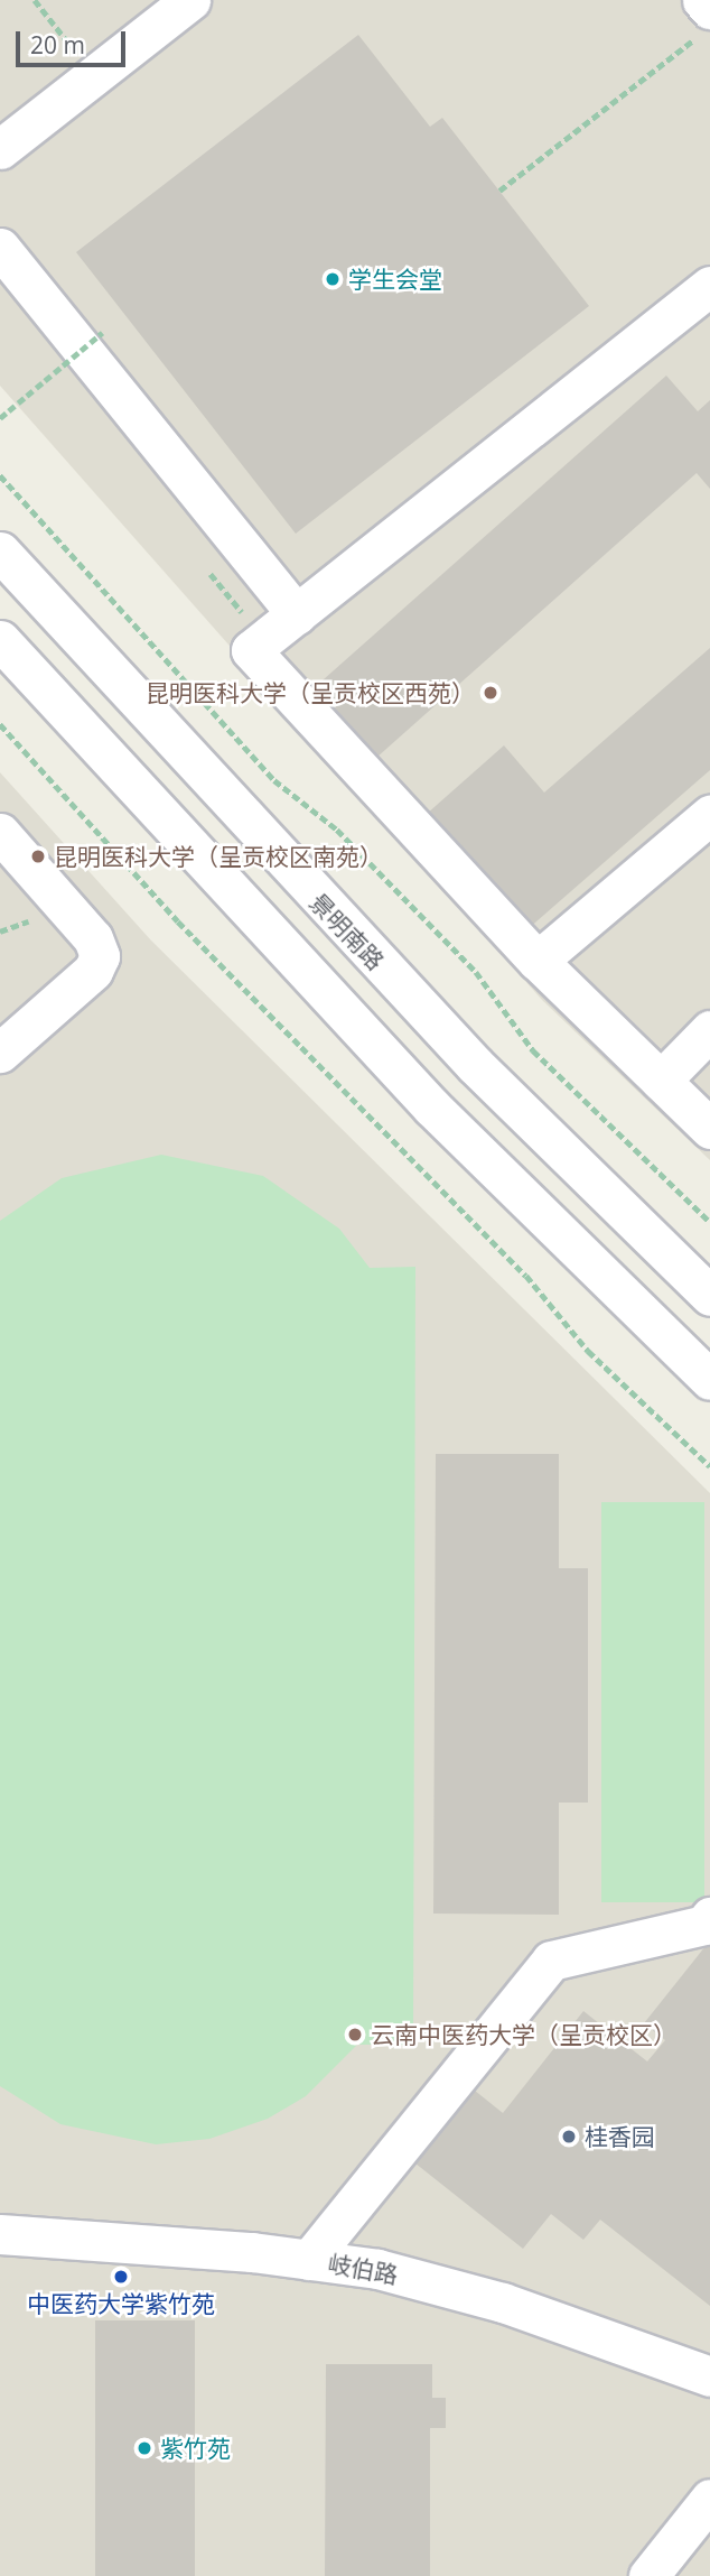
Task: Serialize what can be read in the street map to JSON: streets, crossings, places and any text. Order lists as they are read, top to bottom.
{
  "streets": {
    "street": ["景明南路", "岐伯路"]
  },
  "places": [
    "学生会堂",
    "昆明医科大学（呈贡校区西苑）",
    "昆明医科大学（呈贡校区南苑）",
    "云南中医药大学（呈贡校区）",
    "桂香园",
    "中医药大学紫竹苑",
    "紫竹苑"
  ],
  "scale_bar": "20 m"
}
